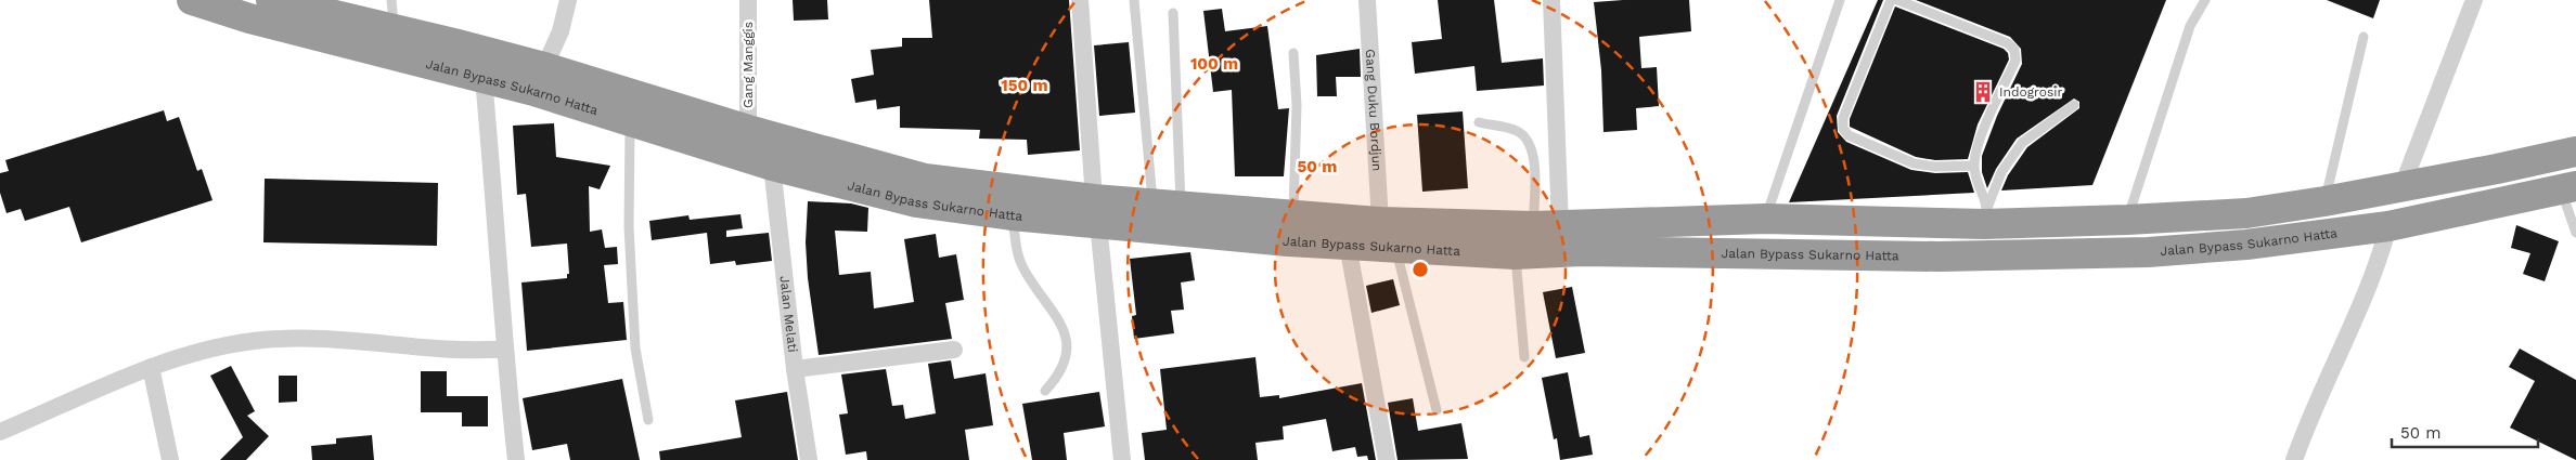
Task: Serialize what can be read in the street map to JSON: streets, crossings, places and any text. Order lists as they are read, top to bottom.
{
  "streets": {
    "highway": ["Jalan Bypass Sukarno Hatta"],
    "street": ["Gang Manggis", "Gang Duku Bordjun", "Jalan Melati"]
  },
  "crossings": [
    ["Gang Manggis", "Jalan Bypass Sukarno Hatta"],
    ["Jalan Bypass Sukarno Hatta", "Gang Duku Bordjun"],
    ["Jalan Bypass Sukarno Hatta", "Jalan Melati"]
  ],
  "places": {
    "building": ["Indogrosir"]
  },
  "scale_bar": "50 m",
  "rings": ["100 m", "150 m", "50 m"]
}
